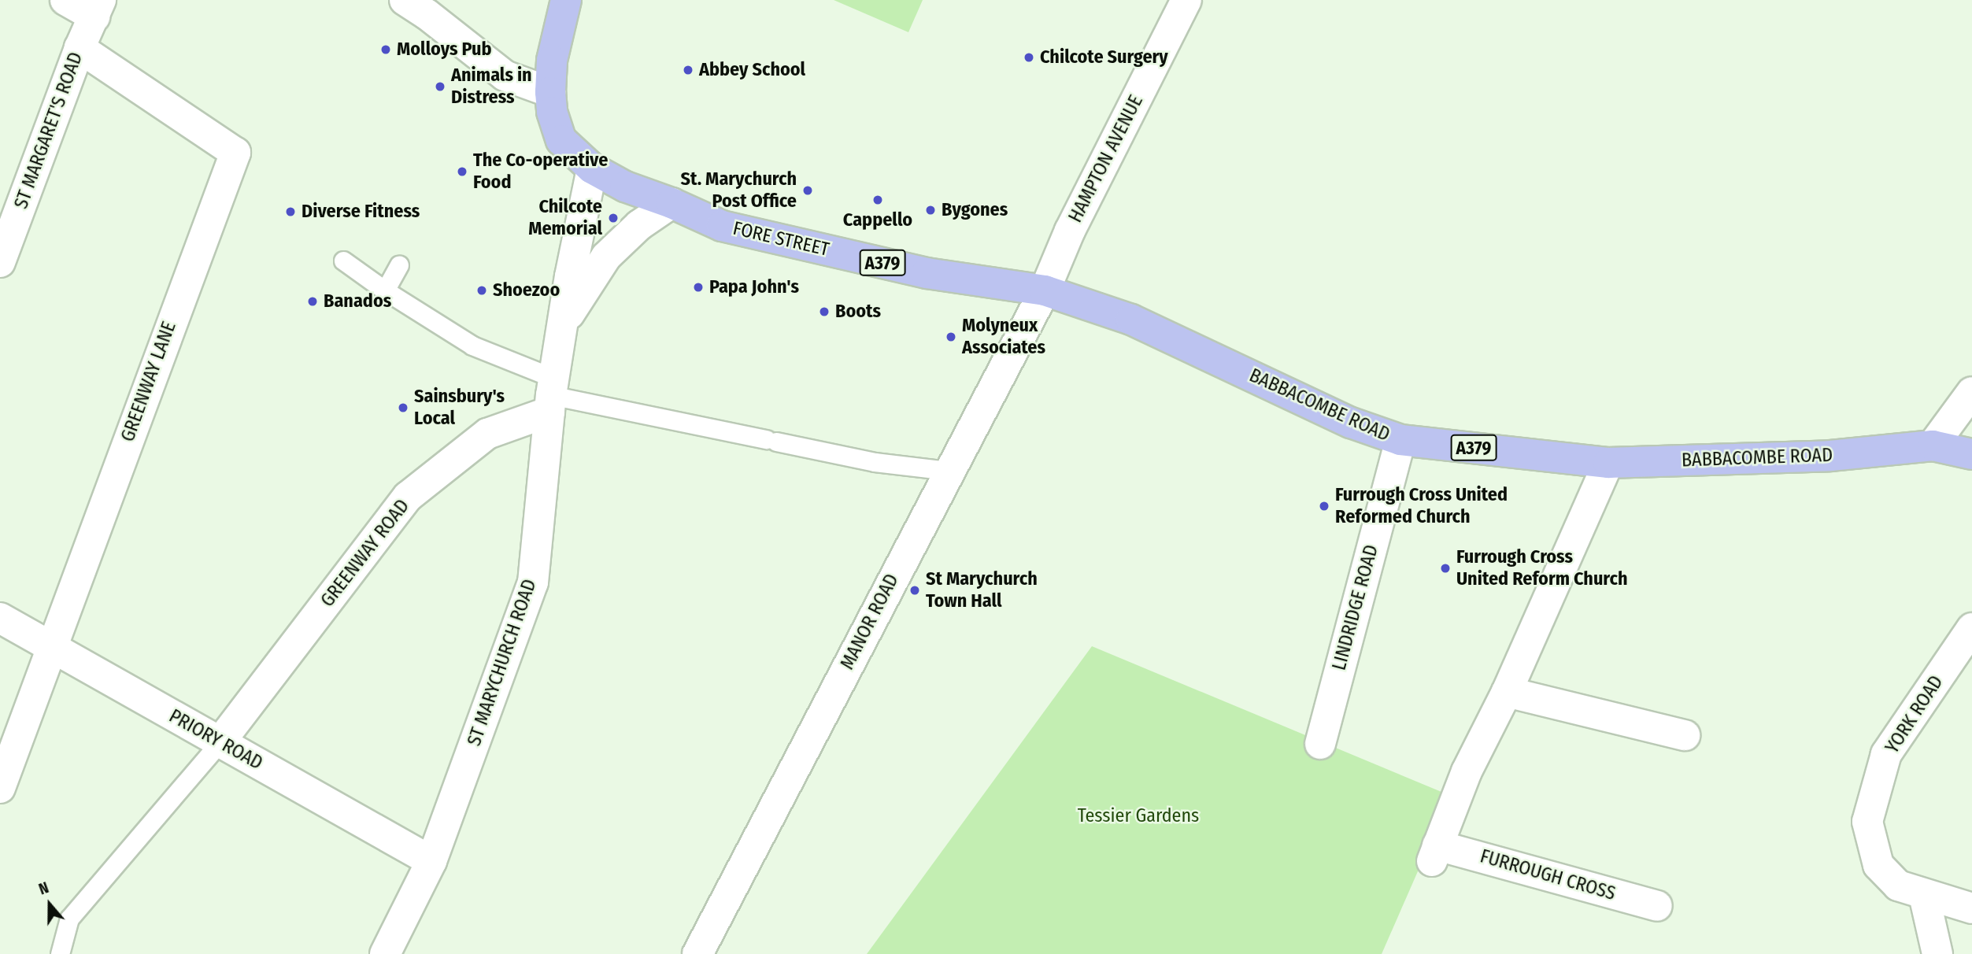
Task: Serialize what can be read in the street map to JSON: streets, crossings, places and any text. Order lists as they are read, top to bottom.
{
  "streets": {
    "main road": ["FORE STREET", "A379", "BABBACOMBE ROAD"],
    "street": [
      "ST MARGARET'S ROAD",
      "HAMPTON AVENUE",
      "GREENWAY LANE",
      "GREENWAY ROAD",
      "LINDRIDGE ROAD",
      "MANOR ROAD",
      "ST MARYCHURCH ROAD",
      "YORK ROAD",
      "PRIORY ROAD",
      "FURROUGH CROSS"
    ]
  },
  "crossings": [
    ["ST MARGARET'S ROAD", "GREENWAY LANE"],
    ["HAMPTON AVENUE", "FORE STREET"],
    ["HAMPTON AVENUE", "BABBACOMBE ROAD"],
    ["HAMPTON AVENUE", "MANOR ROAD"],
    ["FORE STREET", "A379"],
    ["FORE STREET", "BABBACOMBE ROAD"],
    ["FORE STREET", "MANOR ROAD"],
    ["FORE STREET", "ST MARYCHURCH ROAD"],
    ["GREENWAY LANE", "PRIORY ROAD"],
    ["BABBACOMBE ROAD", "LINDRIDGE ROAD"],
    ["BABBACOMBE ROAD", "MANOR ROAD"],
    ["BABBACOMBE ROAD", "FURROUGH CROSS"],
    ["GREENWAY ROAD", "ST MARYCHURCH ROAD"],
    ["GREENWAY ROAD", "PRIORY ROAD"],
    ["ST MARYCHURCH ROAD", "PRIORY ROAD"]
  ],
  "parks": ["Tessier Gardens"],
  "places": [
    "Molloys Pub",
    "Chilcote Surgery",
    "Abbey School",
    "Animals in Distress",
    "The Co-operative Food",
    "St. Marychurch Post Office",
    "Cappello",
    "Bygones",
    "Diverse Fitness",
    "Chilcote Memorial",
    "Papa John's",
    "Shoezoo",
    "Banados",
    "Boots",
    "Molyneux Associates",
    "Sainsbury's Local",
    "Furrough Cross United Reformed Church",
    "Furrough Cross United Reform Church",
    "St Marychurch Town Hall"
  ],
  "north": "top"
}
